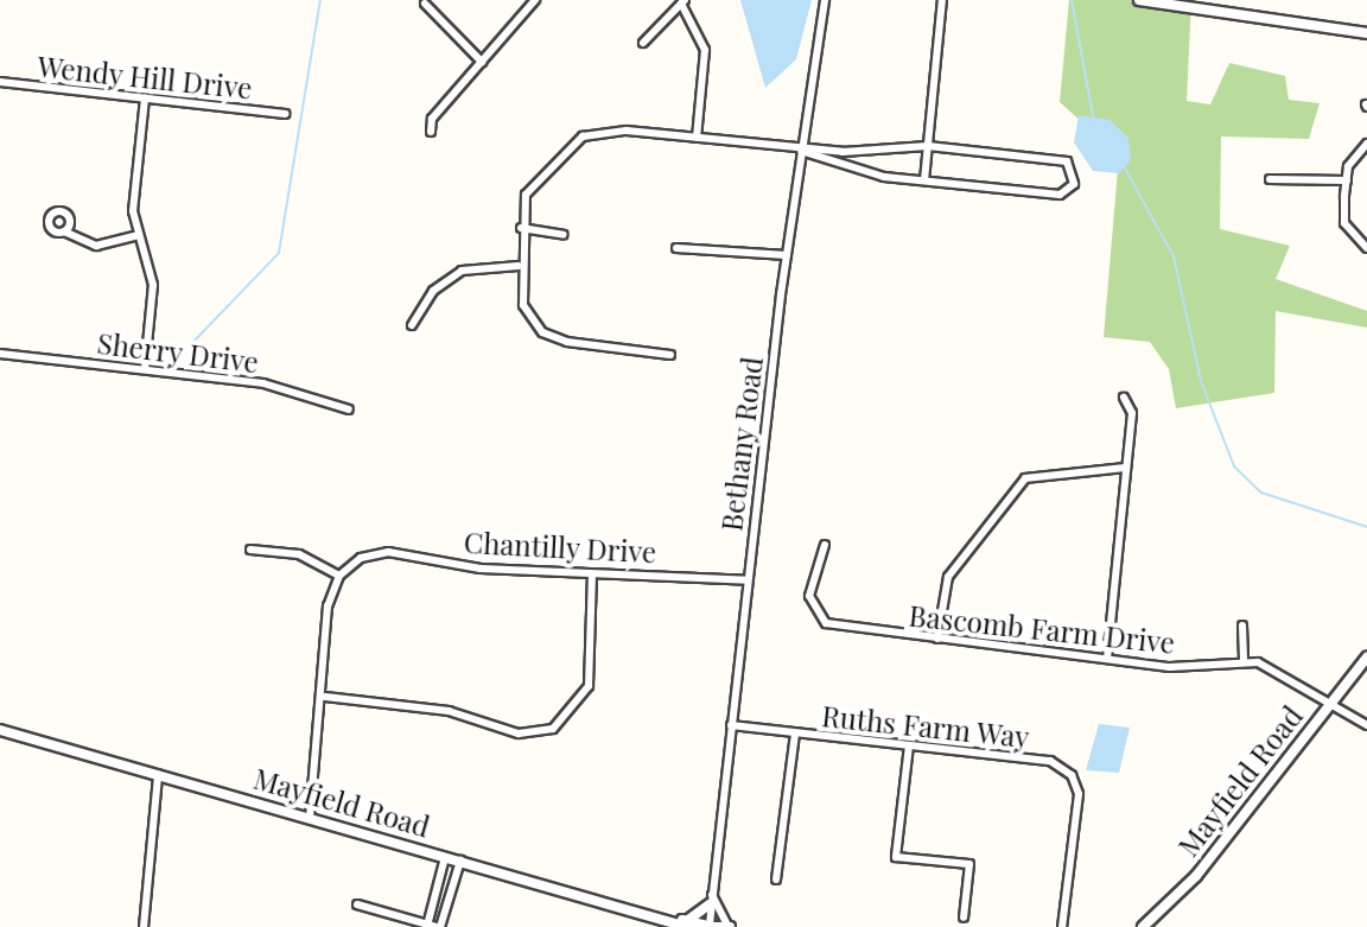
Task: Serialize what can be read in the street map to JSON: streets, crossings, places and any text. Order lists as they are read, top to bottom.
{
  "streets": {
    "street": [
      "Wendy Hill Drive",
      "Sherry Drive",
      "Bethany Road",
      "Chantilly Drive",
      "Bascomb Farm Drive",
      "Ruths Farm Way",
      "Mayfield Road"
    ]
  },
  "crossings": [
    ["Bethany Road", "Chantilly Drive"],
    ["Bethany Road", "Ruths Farm Way"],
    ["Bethany Road", "Mayfield Road"],
    ["Bascomb Farm Drive", "Mayfield Road"]
  ]
}
